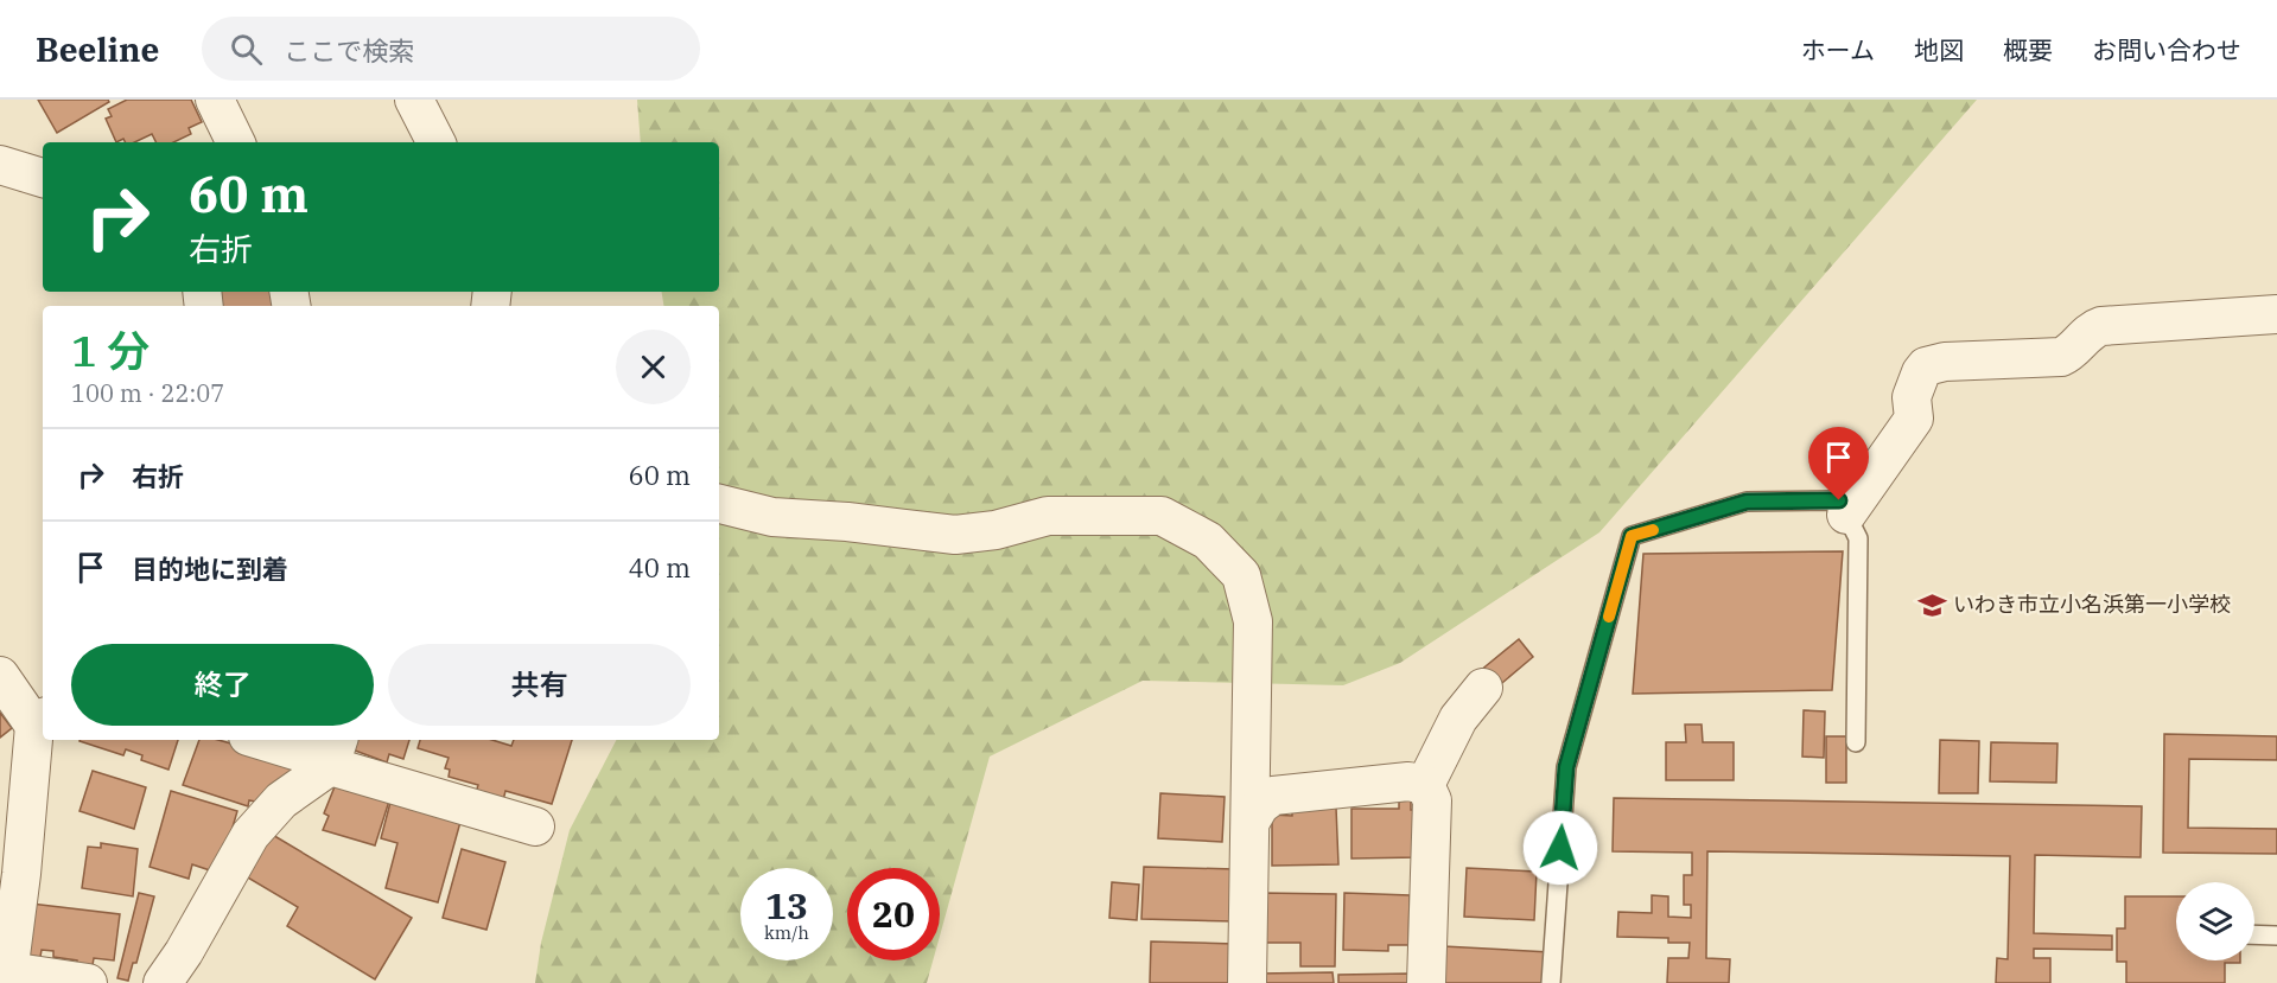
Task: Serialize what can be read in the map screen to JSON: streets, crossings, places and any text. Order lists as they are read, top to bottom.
{
  "places": {
    "school or university": ["いわき市立小名浜第一小学校"]
  },
  "page": {
    "header": "Beeline",
    "search": "ここで検索",
    "nav": [
      "ホーム",
      "地図",
      "概要",
      "お問い合わせ"
    ],
    "turn": ["60 m", "右折"],
    "heading": ["1 分", "100 m · 22:07"],
    "list": [
      {
        "name": "右折",
        "value": "60 m"
      },
      {
        "name": "目的地に到着",
        "value": "40 m"
      }
    ],
    "buttons": ["終了", "共有"],
    "speed": "13 km/h",
    "limit": "20"
  }
}
